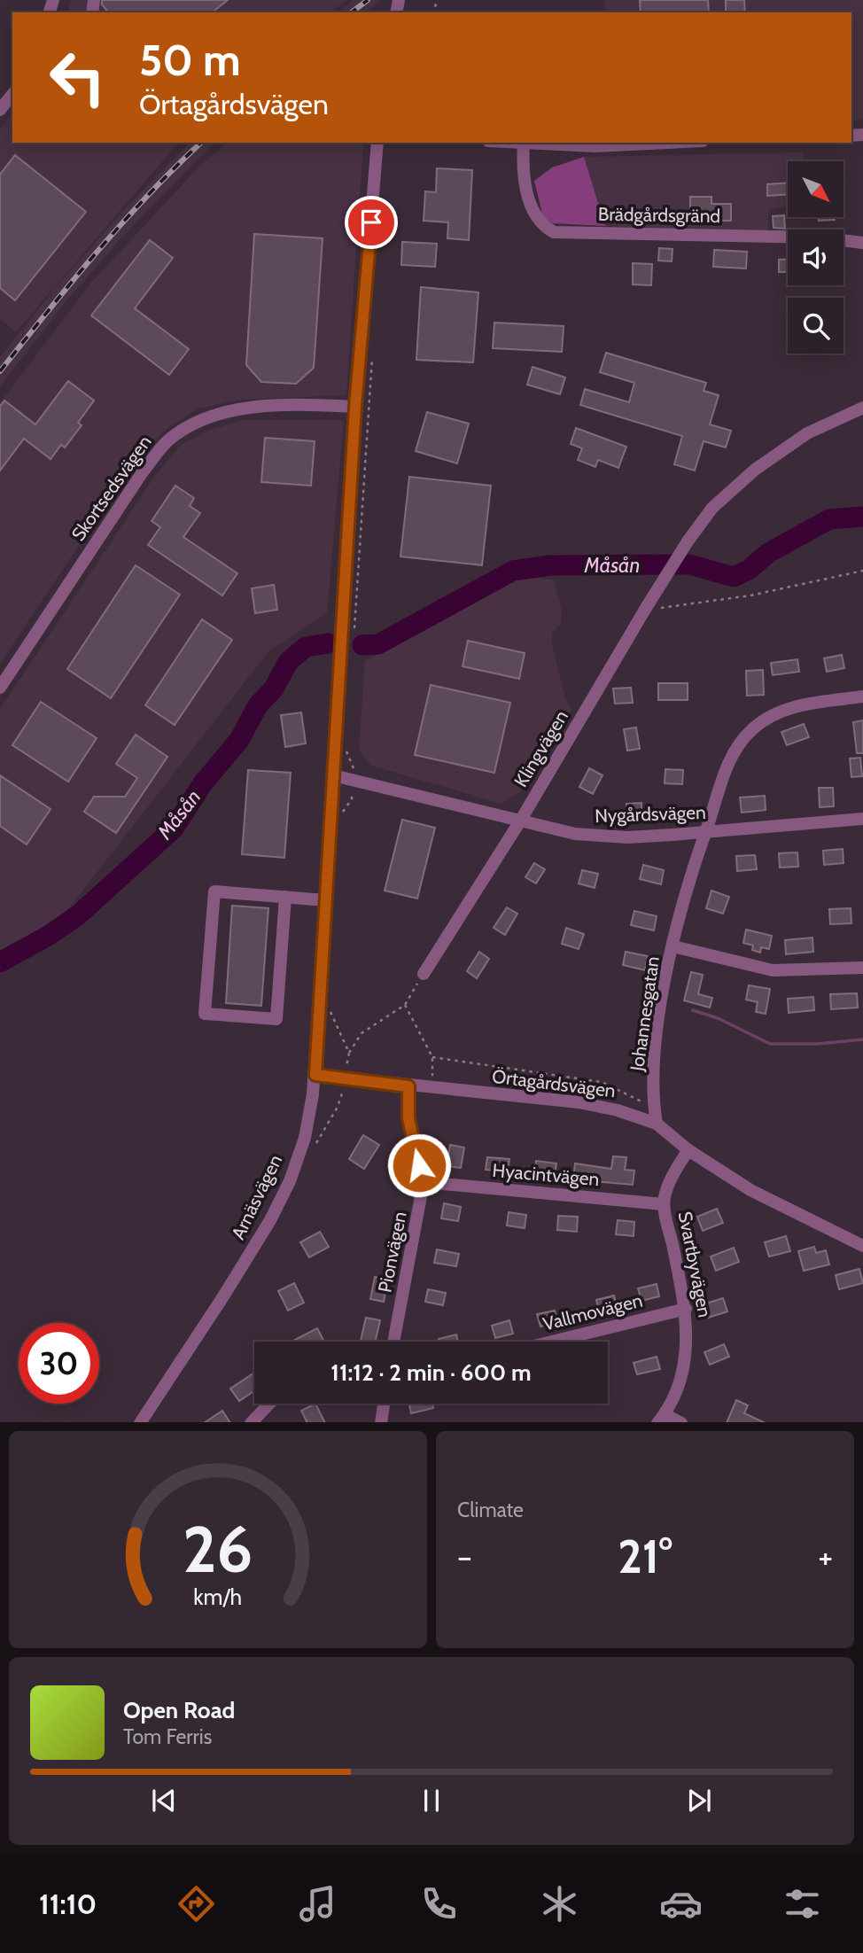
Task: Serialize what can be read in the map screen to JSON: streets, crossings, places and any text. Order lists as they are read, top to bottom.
{
  "streets": {
    "street": [
      "Brädgårdsgränd",
      "Skortsedsvägen",
      "Klingvägen",
      "Nygårdsvägen",
      "Johannesgatan",
      "Örtagårdsvägen",
      "Hyacintvägen",
      "Arnäsvägen",
      "Pionvägen",
      "Svartbyvägen",
      "Vallmovägen"
    ]
  },
  "crossings": [
    ["Skortsedsvägen", "Arnäsvägen"],
    ["Klingvägen", "Nygårdsvägen"],
    ["Nygårdsvägen", "Johannesgatan"],
    ["Nygårdsvägen", "Arnäsvägen"],
    ["Johannesgatan", "Örtagårdsvägen"],
    ["Örtagårdsvägen", "Arnäsvägen"],
    ["Örtagårdsvägen", "Pionvägen"],
    ["Örtagårdsvägen", "Svartbyvägen"],
    ["Hyacintvägen", "Pionvägen"],
    ["Hyacintvägen", "Svartbyvägen"],
    ["Svartbyvägen", "Vallmovägen"]
  ],
  "water": ["Måsån"],
  "north": "bottom right",
  "page": {
    "turn": ["50 m", "Örtagårdsvägen"],
    "limit": "30",
    "trip": "11:12 · 2 min · 600 m",
    "tile": "Climate",
    "heat": ["−", "21°", "+"],
    "song": ["Open Road", "Tom Ferris"],
    "tabs": "11:10",
    "gauge": ["26", "km/h"]
  }
}
